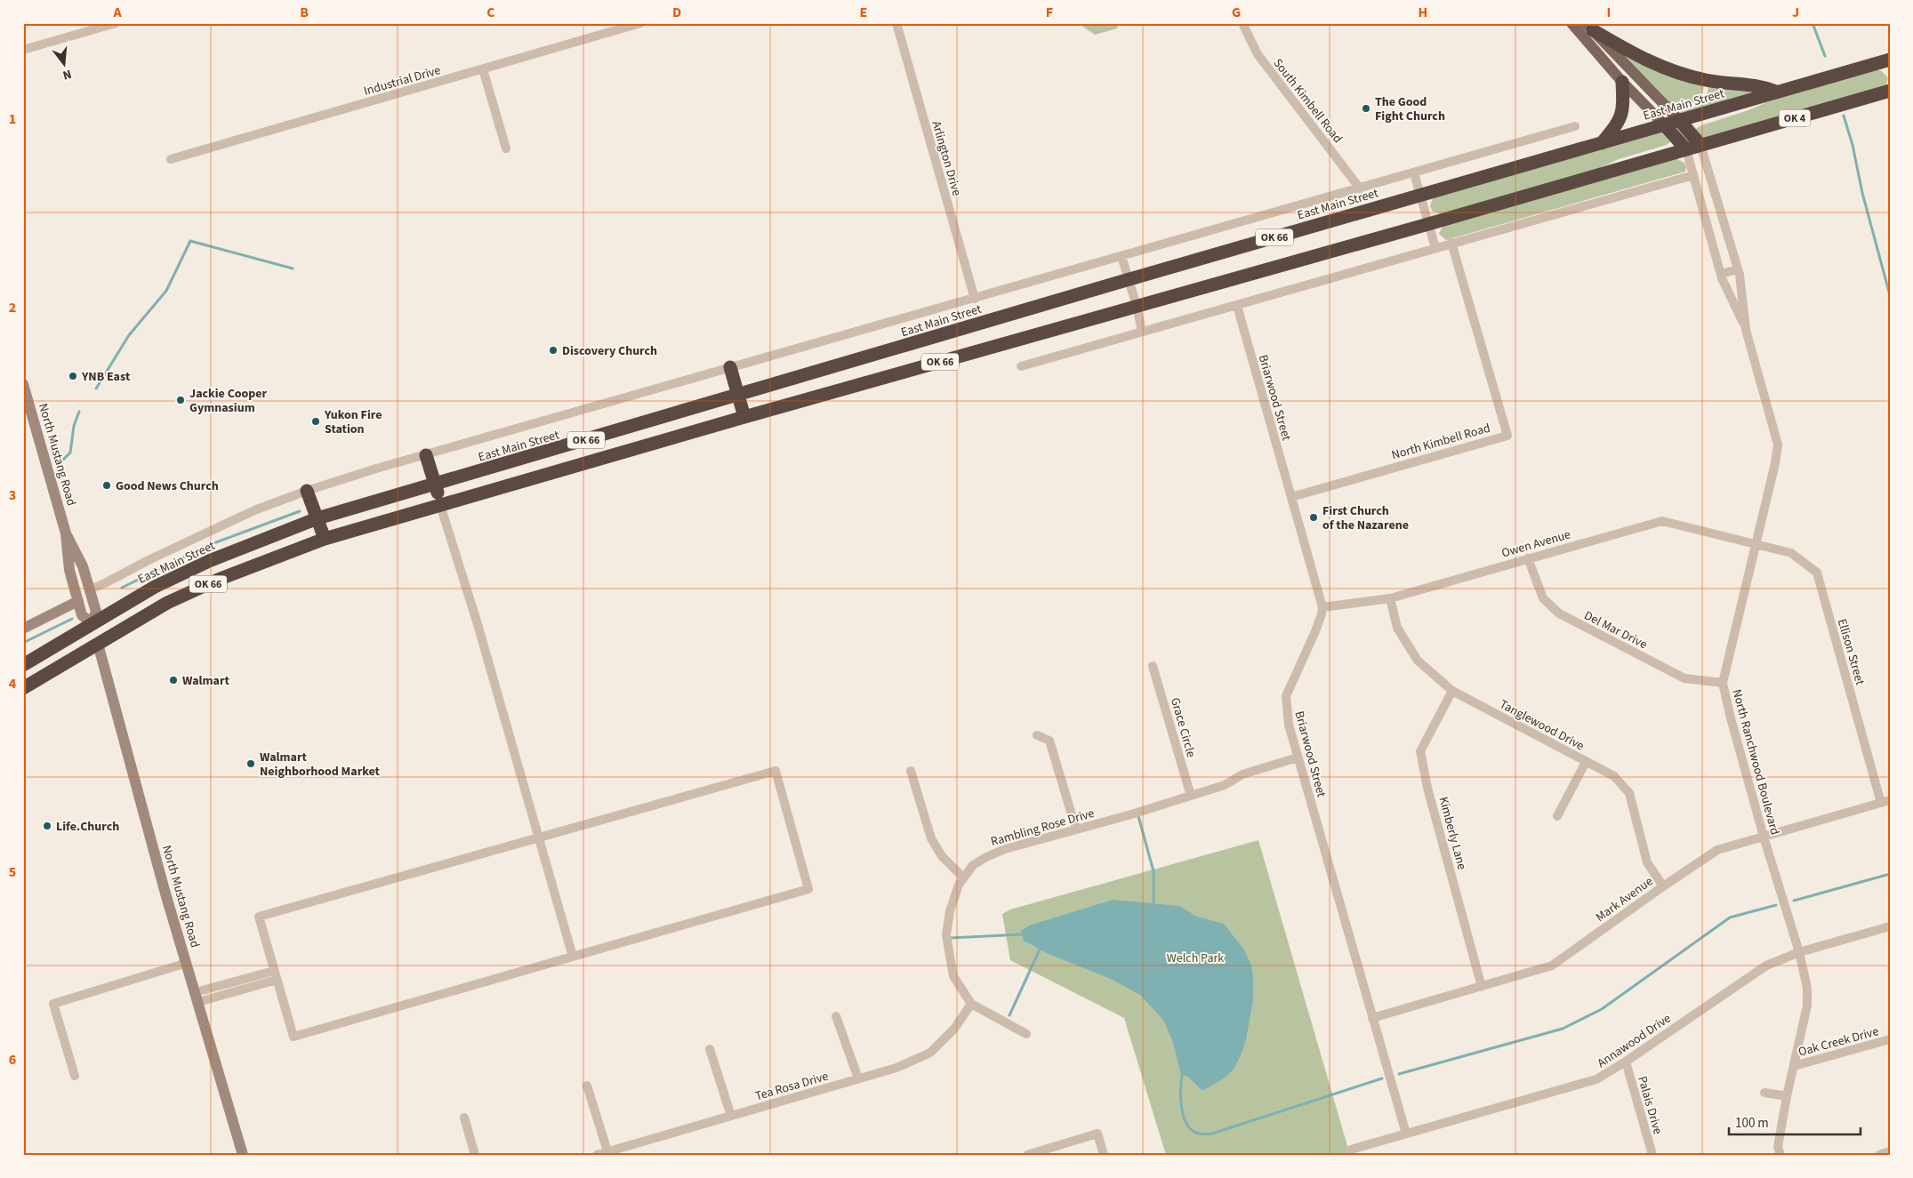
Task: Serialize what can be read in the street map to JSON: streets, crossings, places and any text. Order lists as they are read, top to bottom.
{
  "streets": {
    "highway": ["East Main Street", "OK 4", "OK 66"],
    "street": [
      "Industrial Drive",
      "South Kimbell Road",
      "Arlington Drive",
      "Briarwood Street",
      "North Kimbell Road",
      "North Mustang Road",
      "Owen Avenue",
      "Del Mar Drive",
      "Ellison Street",
      "Tanglewood Drive",
      "Grace Circle",
      "North Ranchwood Boulevard",
      "Rambling Rose Drive",
      "Kimberly Lane",
      "Mark Avenue",
      "Annawood Drive",
      "Oak Creek Drive",
      "Tea Rosa Drive",
      "Palais Drive"
    ]
  },
  "crossings": [
    ["South Kimbell Road", "East Main Street"],
    ["East Main Street", "OK 4"],
    ["East Main Street", "Arlington Drive"],
    ["East Main Street", "North Mustang Road"],
    ["OK 4", "OK 66"],
    ["OK 4", "North Ranchwood Boulevard"],
    ["OK 66", "North Mustang Road"],
    ["OK 66", "North Ranchwood Boulevard"],
    ["Briarwood Street", "North Kimbell Road"],
    ["Briarwood Street", "Owen Avenue"],
    ["Briarwood Street", "Rambling Rose Drive"],
    ["Briarwood Street", "Mark Avenue"],
    ["Briarwood Street", "Annawood Drive"],
    ["Owen Avenue", "Del Mar Drive"],
    ["Owen Avenue", "Ellison Street"],
    ["Owen Avenue", "Tanglewood Drive"],
    ["Owen Avenue", "North Ranchwood Boulevard"],
    ["Del Mar Drive", "North Ranchwood Boulevard"],
    ["Ellison Street", "North Ranchwood Boulevard"],
    ["Ellison Street", "Mark Avenue"],
    ["Tanglewood Drive", "Kimberly Lane"],
    ["Tanglewood Drive", "Mark Avenue"],
    ["Grace Circle", "Rambling Rose Drive"],
    ["North Ranchwood Boulevard", "Mark Avenue"],
    ["North Ranchwood Boulevard", "Annawood Drive"],
    ["North Ranchwood Boulevard", "Oak Creek Drive"],
    ["Rambling Rose Drive", "Tea Rosa Drive"],
    ["Kimberly Lane", "Mark Avenue"],
    ["Annawood Drive", "Palais Drive"]
  ],
  "parks": ["Welch Park"],
  "places": [
    "The Good Fight Church",
    "Discovery Church",
    "YNB East",
    "Jackie Cooper Gymnasium",
    "Yukon Fire Station",
    "Good News Church",
    "First Church of the Nazarene",
    "Walmart",
    "Walmart Neighborhood Market",
    "Life.Church"
  ],
  "scale_bar": "100 m",
  "north": "bottom",
  "grid": {
    "columns": [
      "A",
      "B",
      "C",
      "D",
      "E",
      "F",
      "G",
      "H",
      "I",
      "J"
    ],
    "rows": [
      "1",
      "2",
      "3",
      "4",
      "5",
      "6"
    ]
  }
}
